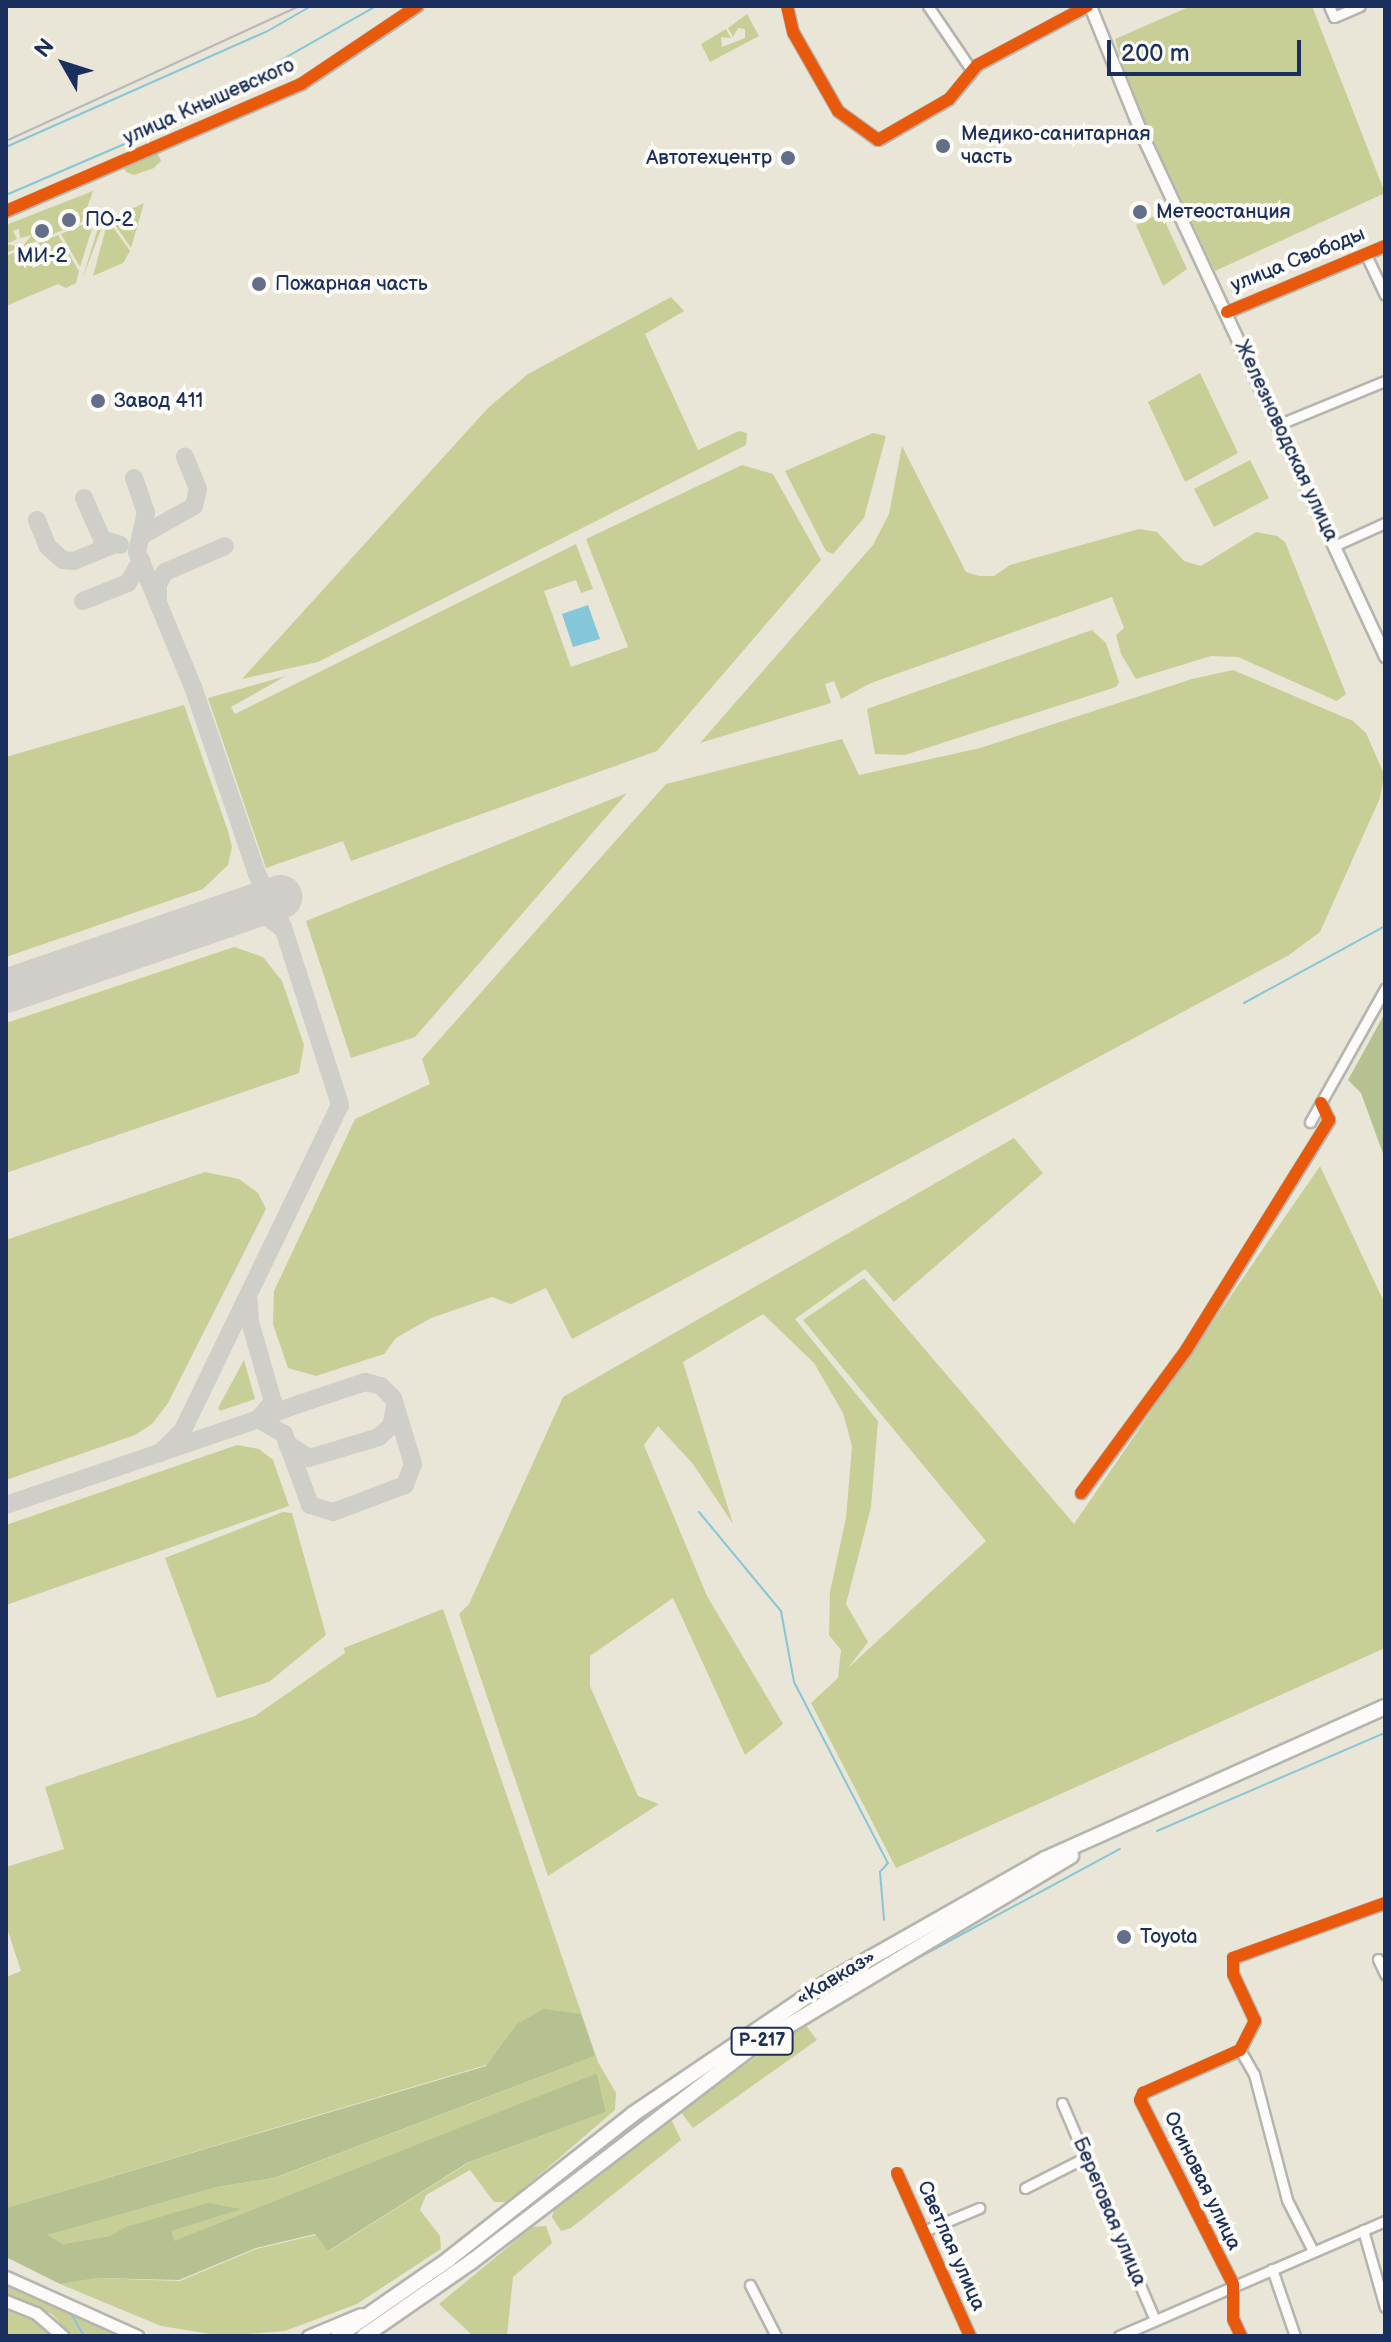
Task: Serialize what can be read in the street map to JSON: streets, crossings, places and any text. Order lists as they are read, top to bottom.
{
  "streets": {
    "highway": ["«Кавказ»", "Р-217"],
    "main road": ["Железноводская улица"],
    "street": [
      "улица Кнышевского",
      "улица Свободы",
      "Осиновая улица",
      "Береговая улица",
      "Светлая улица"
    ]
  },
  "crossings": [
    ["улица Свободы", "Железноводская улица"]
  ],
  "places": [
    "Медико-санитарная часть",
    "Автотехцентр",
    "Метеостанция",
    "ПО-2",
    "МИ-2",
    "Пожарная часть",
    "Завод 411",
    "Toyota"
  ],
  "scale_bar": "200 m",
  "north": "top left"
}
